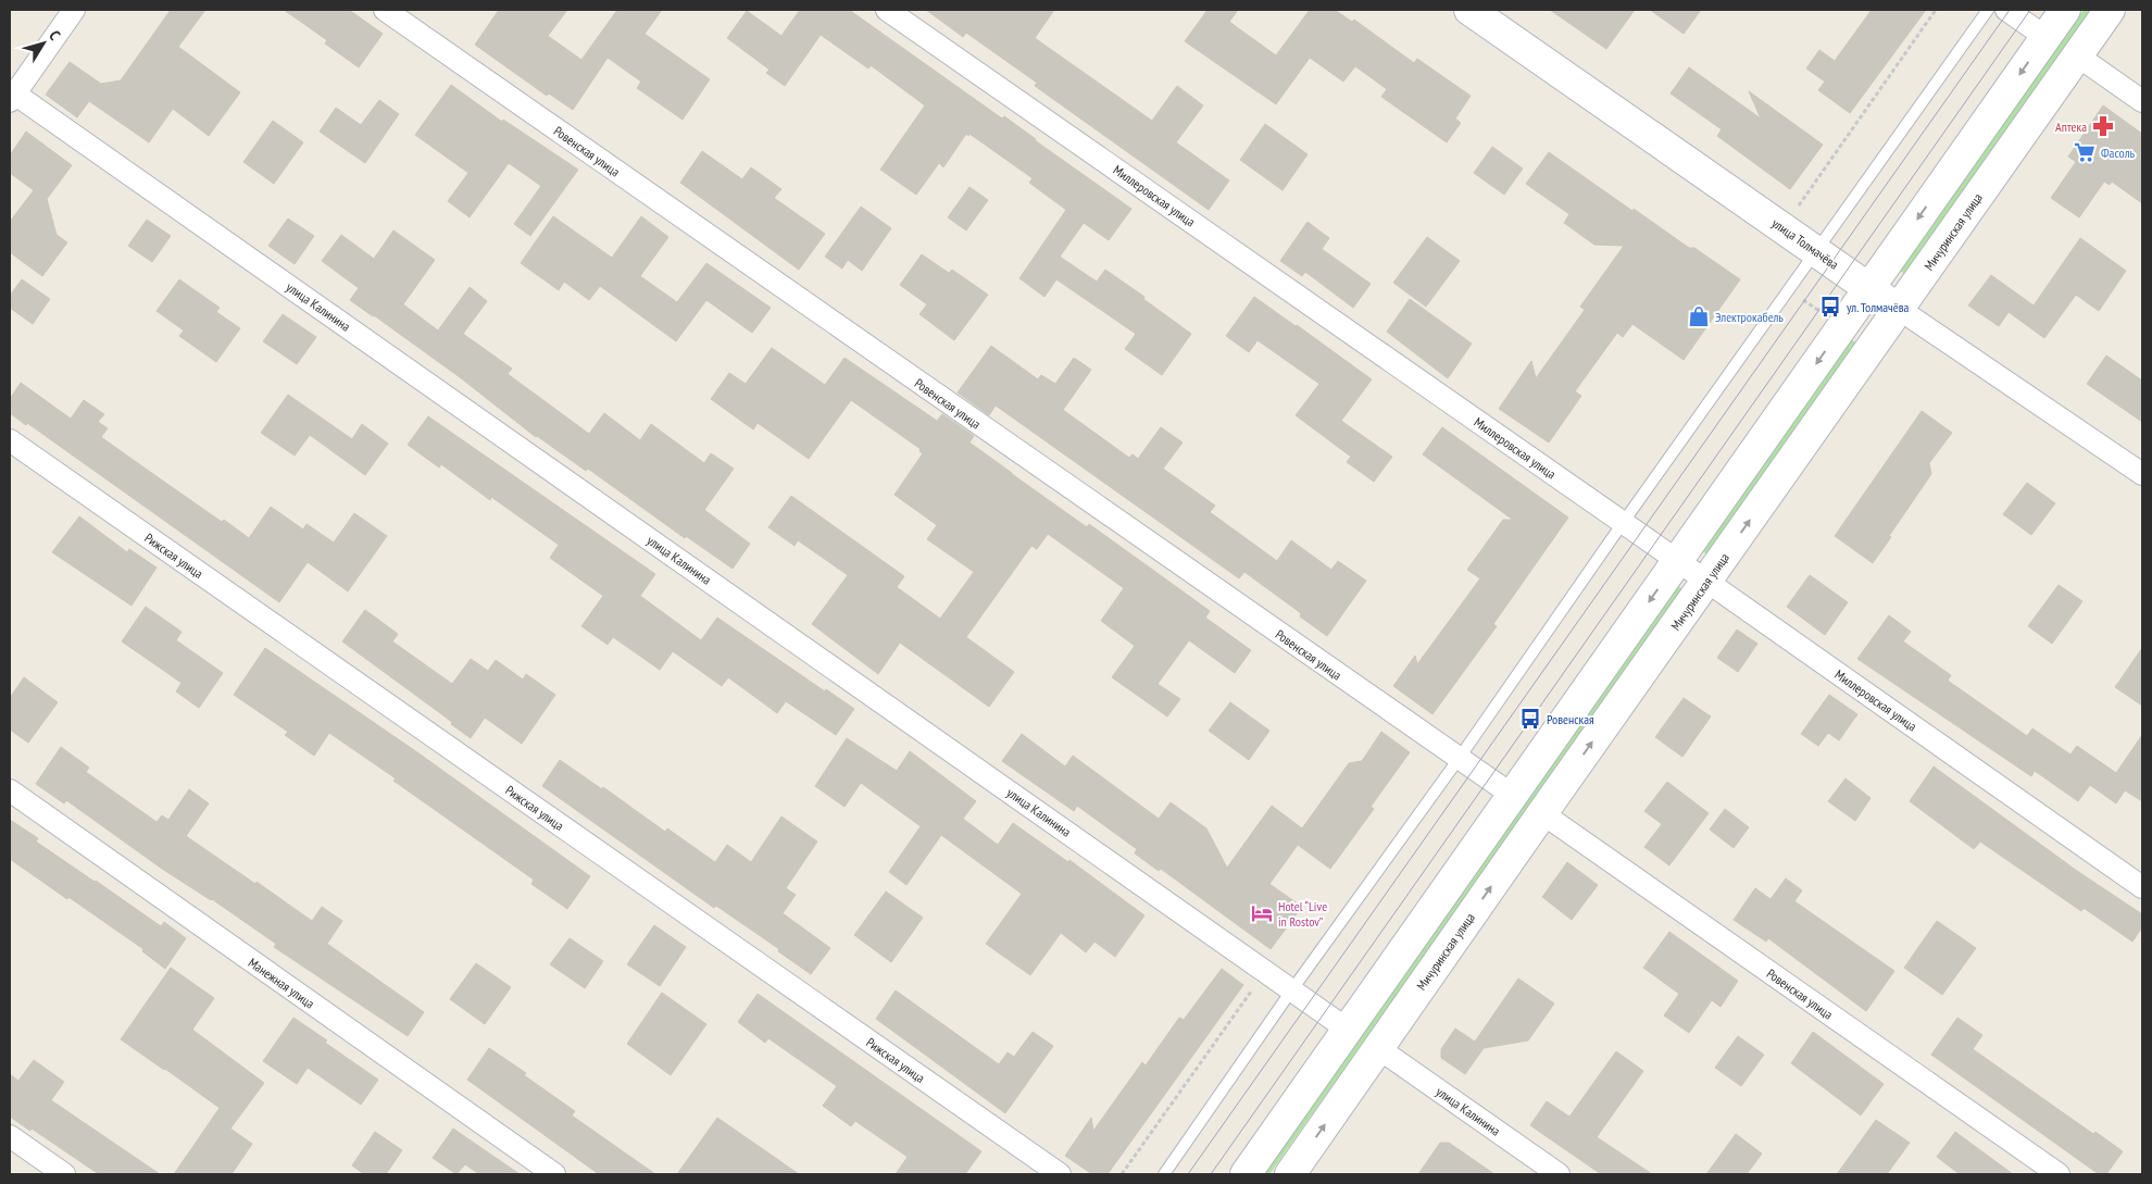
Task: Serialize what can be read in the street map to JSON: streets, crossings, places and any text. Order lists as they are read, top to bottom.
{
  "streets": {
    "main road": ["Мичуринская улица", "улица Толмачёва"],
    "street": [
      "Ровенская улица",
      "Миллеровская улица",
      "улица Калинина",
      "Рижская улица",
      "Манежная улица"
    ]
  },
  "crossings": [
    ["Ровенская улица", "Мичуринская улица"],
    ["Миллеровская улица", "Мичуринская улица"],
    ["Мичуринская улица", "улица Толмачёва"],
    ["Мичуринская улица", "улица Калинина"]
  ],
  "places": {
    "pharmacy": ["Аптека"],
    "supermarket": ["Фасоль"],
    "bus stop": ["ул. Толмачёва", "Ровенская"],
    "shop": ["Электрокабель"],
    "hotel": ["Hotel “Live in Rostov”"]
  },
  "north": "top right"
}
